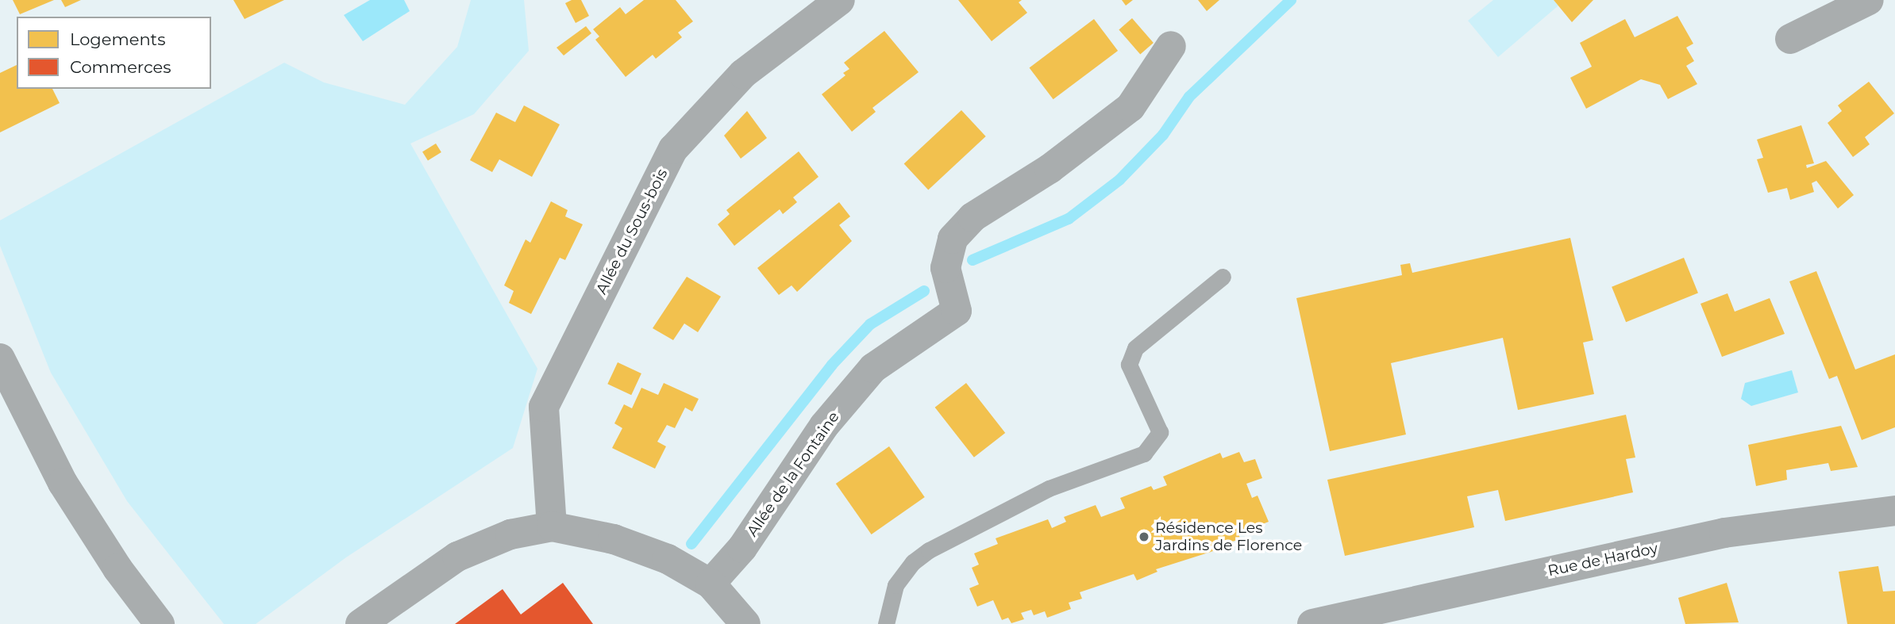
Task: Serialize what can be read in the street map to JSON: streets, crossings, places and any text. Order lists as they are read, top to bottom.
{
  "streets": {
    "street": ["Allée du Sous-bois", "Allée de la Fontaine", "Rue de Hardoy"]
  },
  "places": ["Résidence Les Jardins de Florence"],
  "legend": ["Logements", "Commerces"]
}
